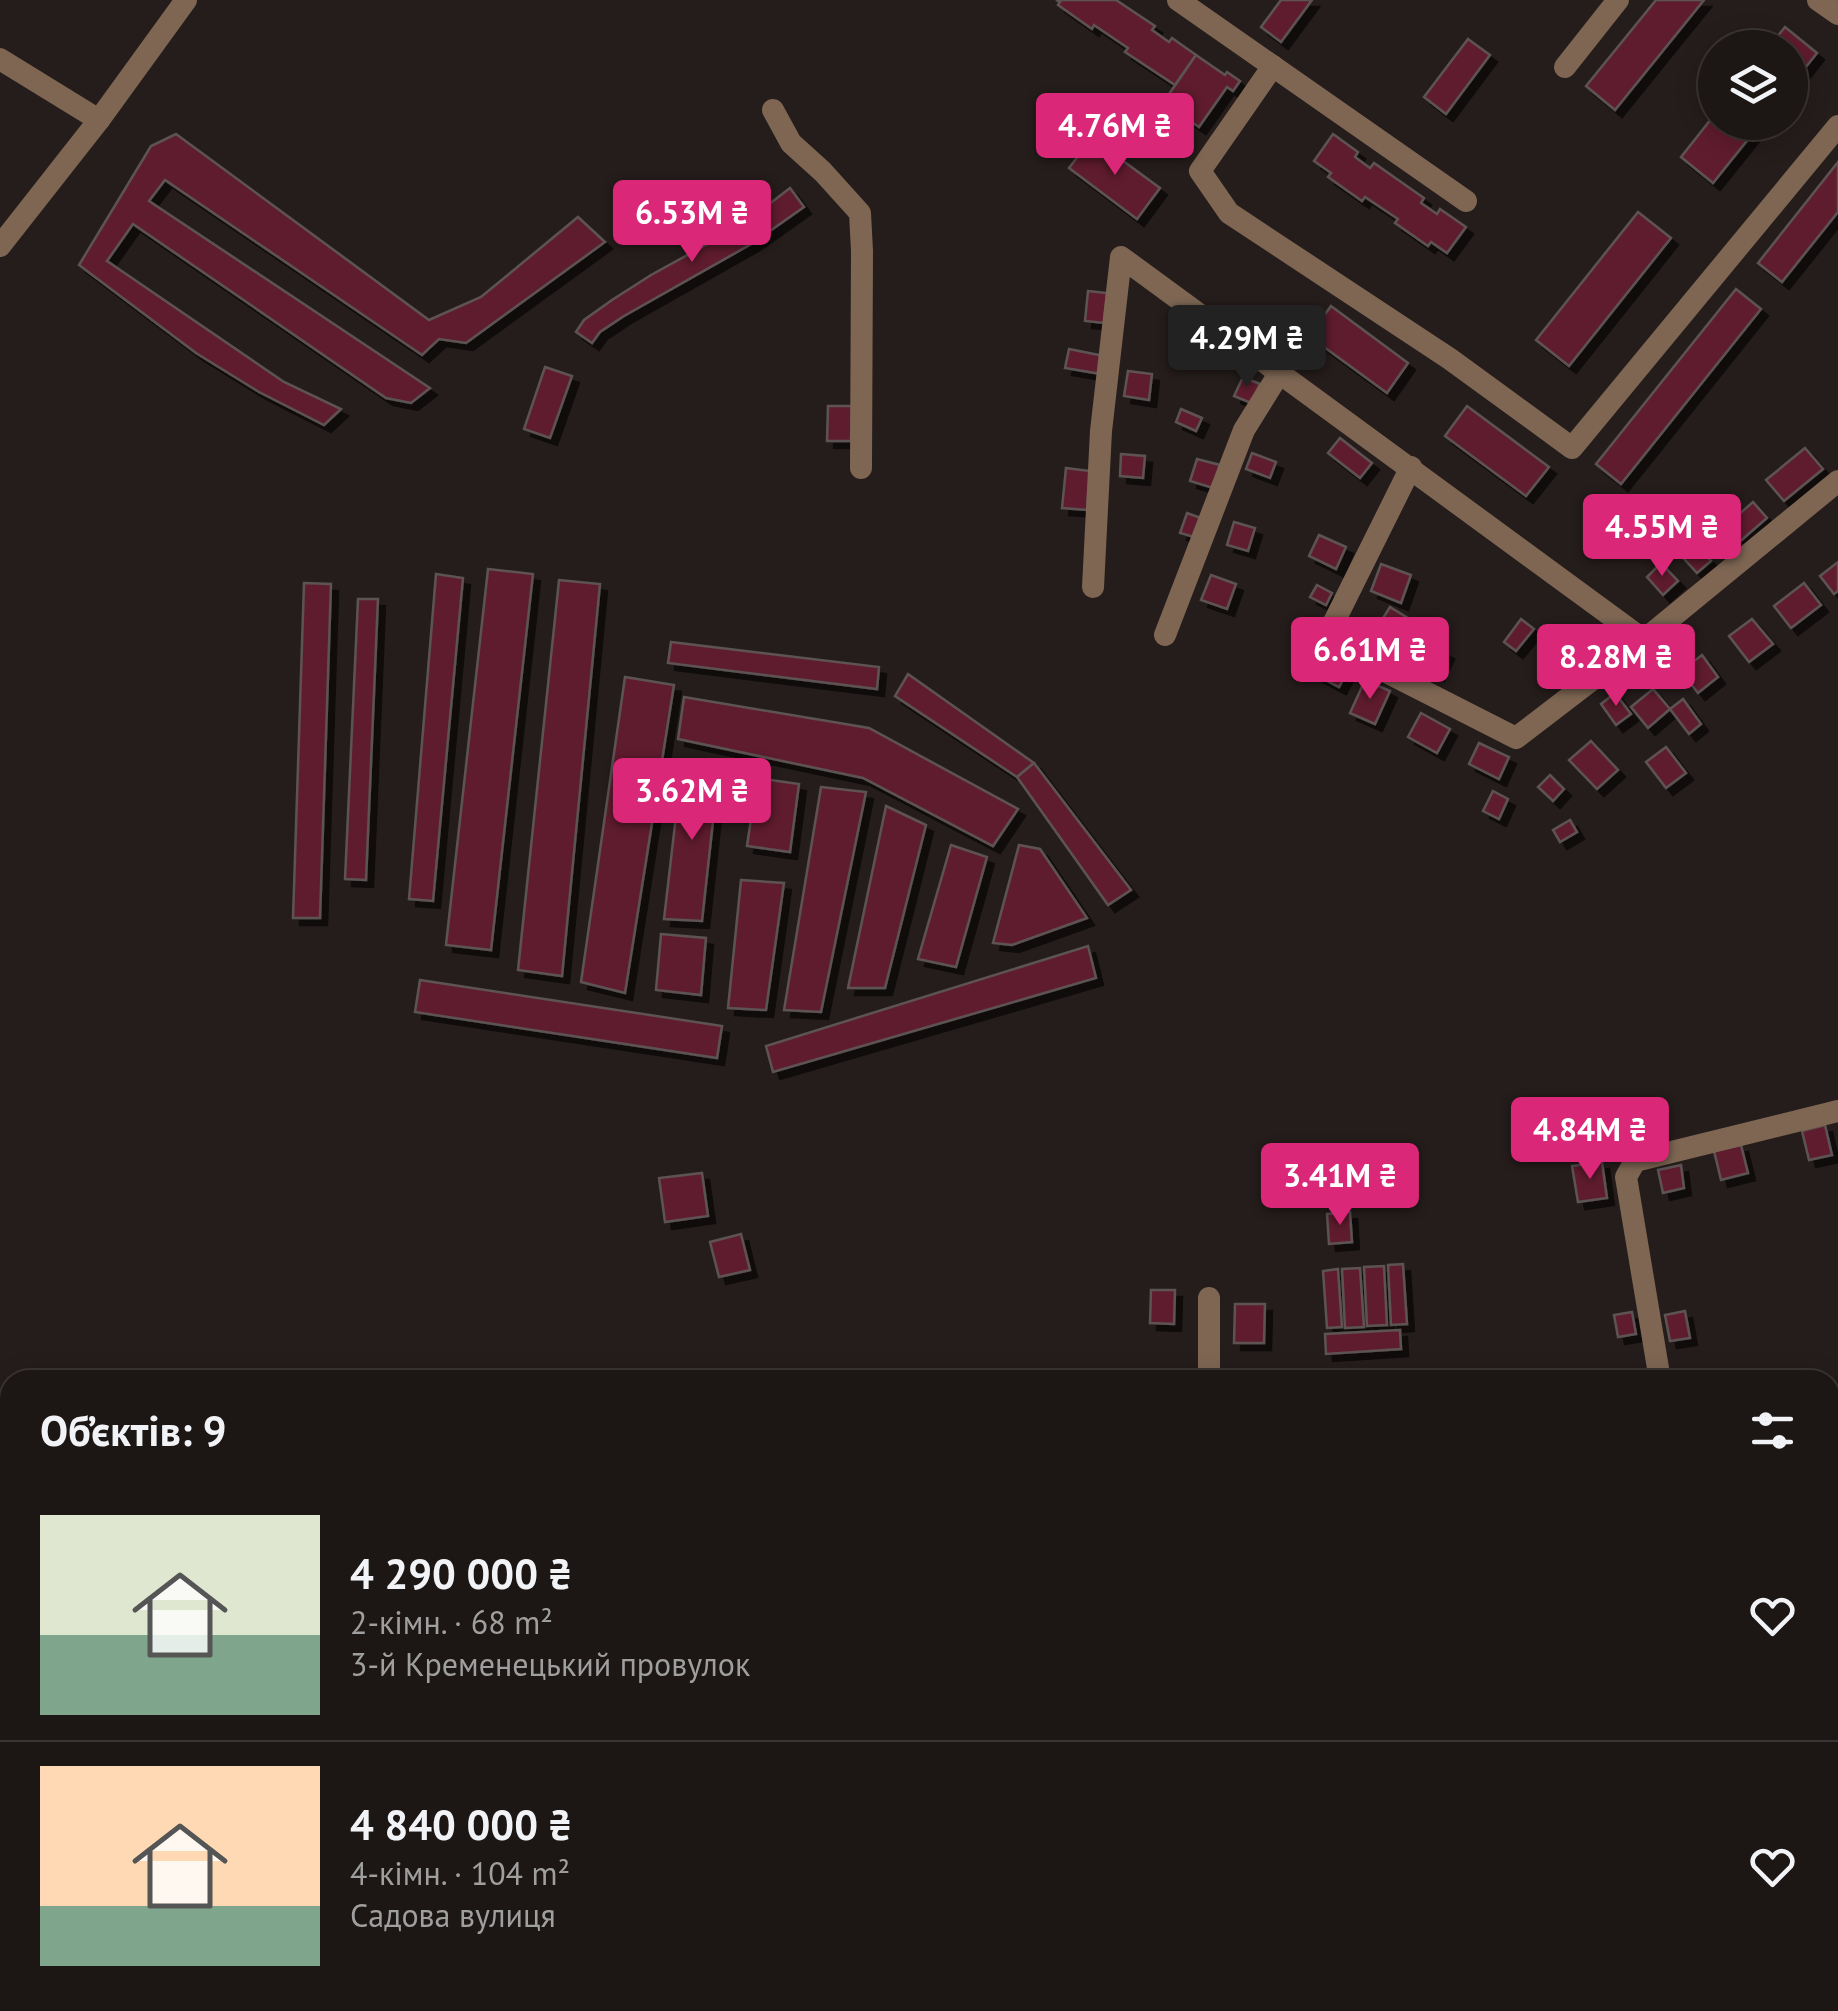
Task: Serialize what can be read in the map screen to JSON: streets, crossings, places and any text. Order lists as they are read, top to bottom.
{
  "page": {
    "price": [
      "4.76M ₴",
      "6.53M ₴",
      "4.29M ₴",
      "4.55M ₴",
      "6.61M ₴",
      "8.28M ₴",
      "3.62M ₴",
      "4.84M ₴",
      "3.41M ₴"
    ],
    "heading": "Об’єктів: 9",
    "list": [
      {
        "name": "4 290 000 ₴",
        "note": "2-кімн. · 68 m² · 3-й Кременецький провулок"
      },
      {
        "name": "4 840 000 ₴",
        "note": "4-кімн. · 104 m² · Садова вулиця"
      }
    ]
  }
}
